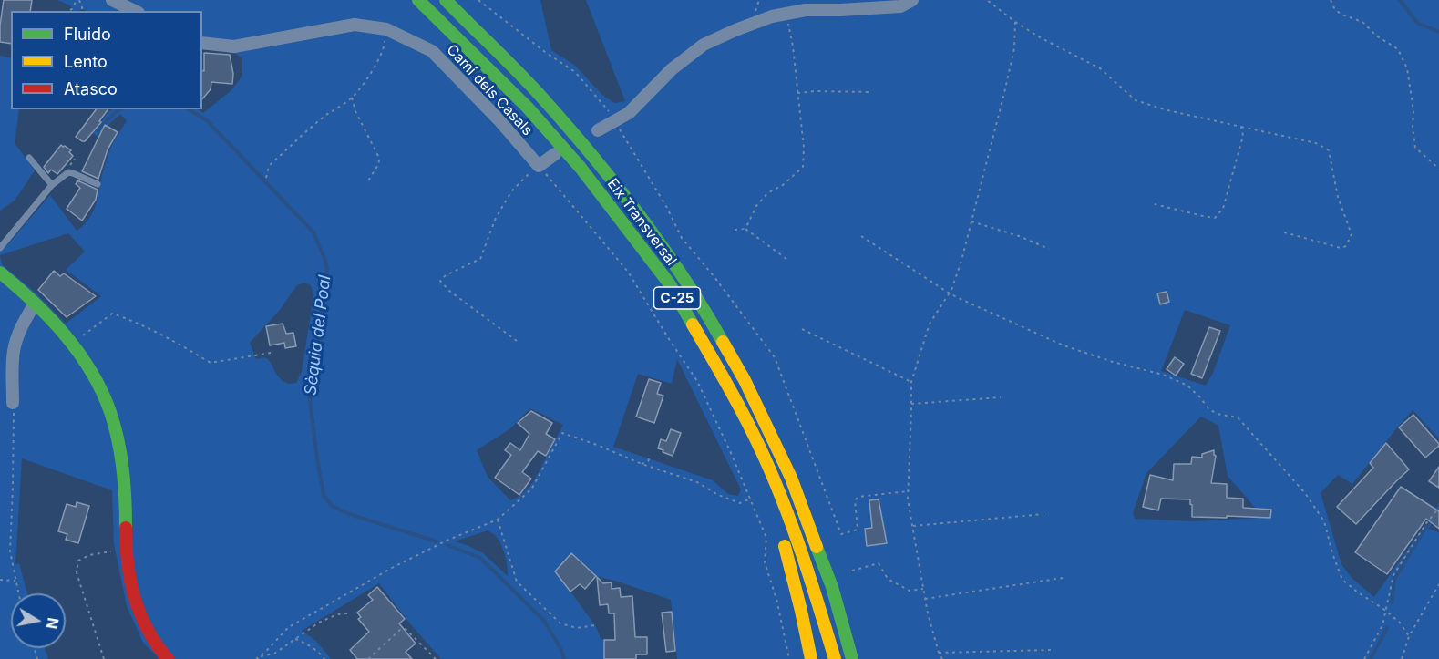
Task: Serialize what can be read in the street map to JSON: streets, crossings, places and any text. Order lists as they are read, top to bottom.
{
  "streets": {
    "main road": ["Eix Transversal", "C-25"],
    "street": ["Camí dels Casals"]
  },
  "water": ["Sèquia del Poal"],
  "legend": ["Fluido", "Lento", "Atasco"],
  "north": "right"
}
